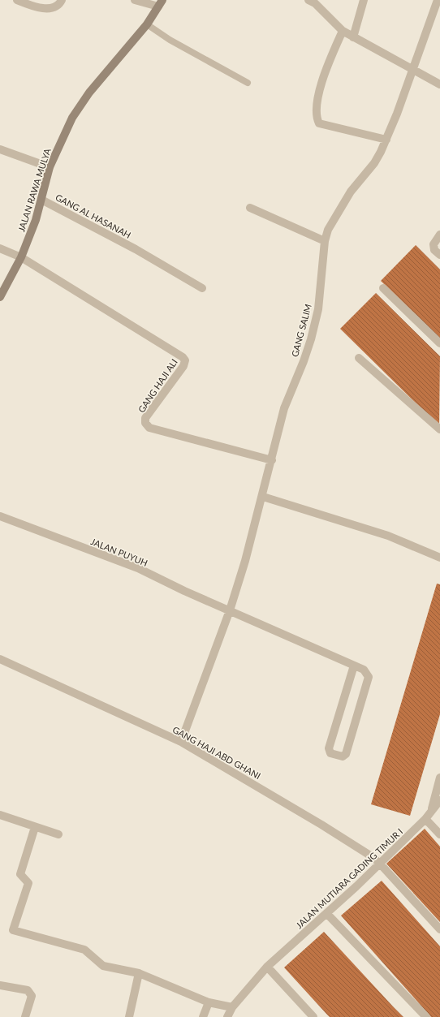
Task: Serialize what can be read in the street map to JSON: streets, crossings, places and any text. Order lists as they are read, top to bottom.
{
  "streets": {
    "main road": ["JALAN RAWA MULYA"],
    "street": [
      "GANG AL HASANAH",
      "GANG SALIM",
      "GANG HAJI ALI",
      "JALAN PUYUH",
      "GANG HAJI ABD GHANI",
      "JALAN MUTIARA GADING TIMUR I"
    ]
  },
  "crossings": [
    ["JALAN RAWA MULYA", "GANG AL HASANAH"],
    ["JALAN RAWA MULYA", "GANG HAJI ALI"],
    ["GANG SALIM", "GANG HAJI ALI"],
    ["GANG SALIM", "JALAN PUYUH"],
    ["GANG SALIM", "GANG HAJI ABD GHANI"],
    ["GANG HAJI ABD GHANI", "JALAN MUTIARA GADING TIMUR I"]
  ]
}
